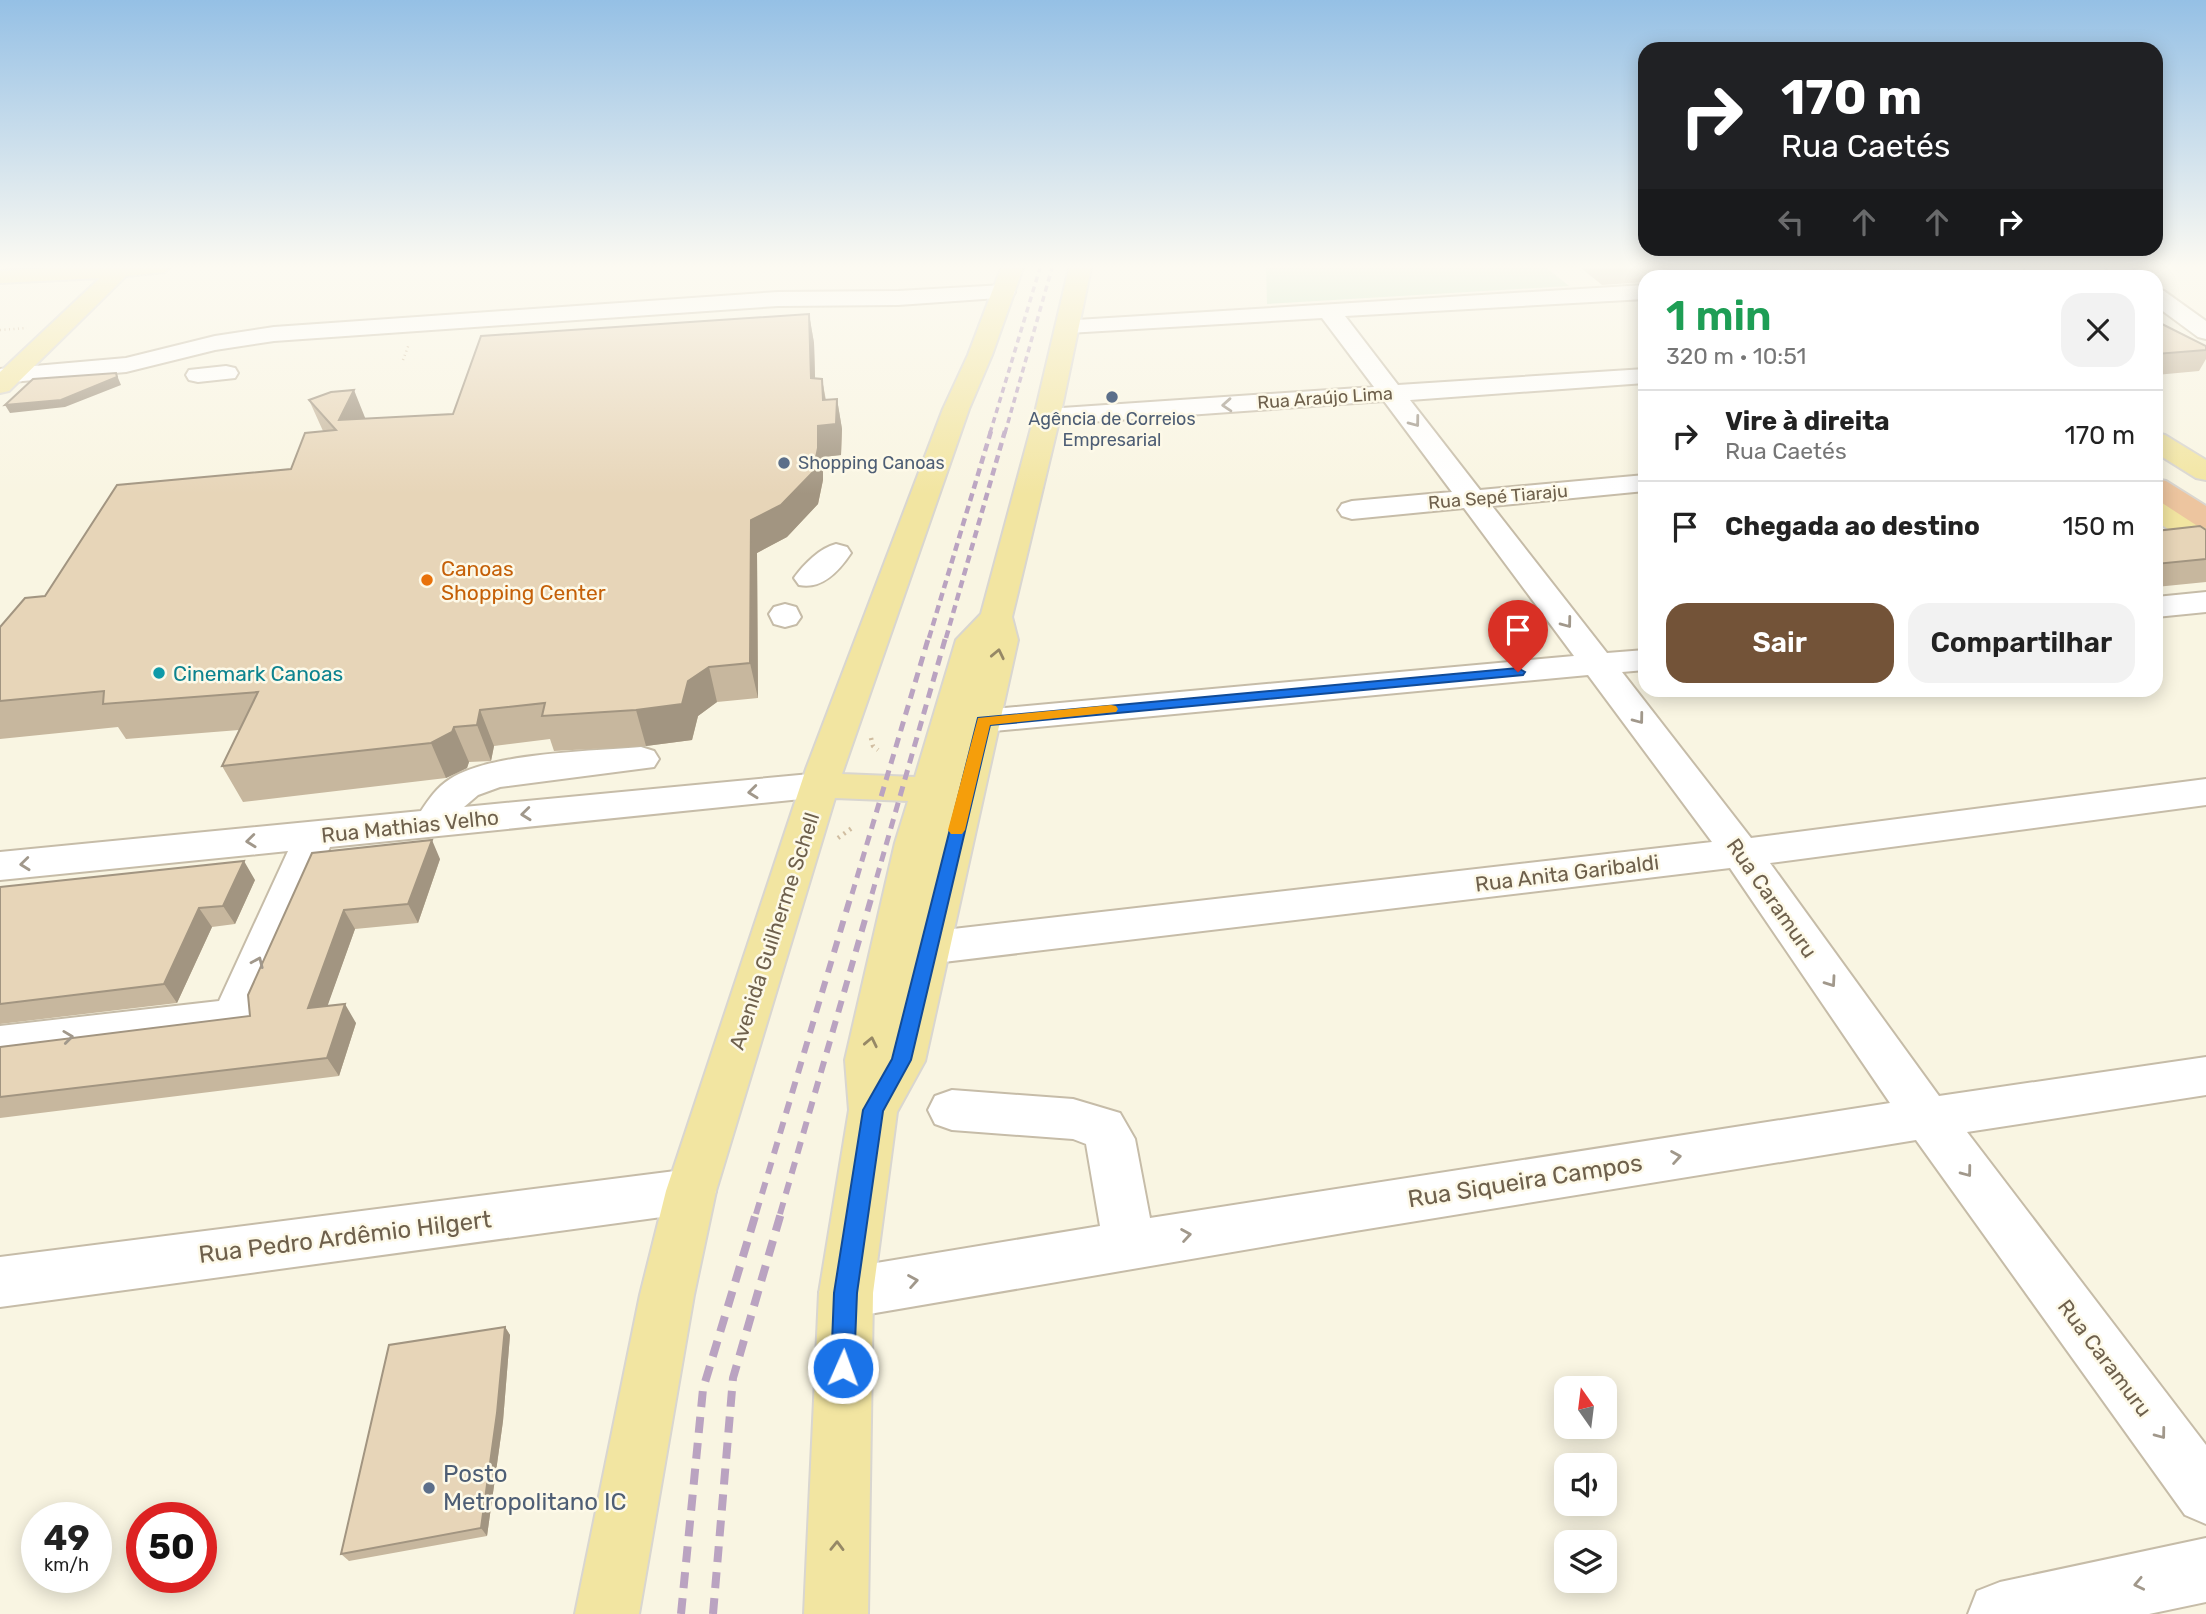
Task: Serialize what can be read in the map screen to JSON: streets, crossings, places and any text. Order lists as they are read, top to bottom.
{
  "streets": {
    "main road": ["Avenida Guilherme Schell"],
    "street": [
      "Rua Araújo Lima",
      "Rua Sepé Tiaraju",
      "Rua Mathias Velho",
      "Rua Anita Garibaldi",
      "Rua Caramuru",
      "Rua Siqueira Campos",
      "Rua Pedro Ardêmio Hilgert"
    ]
  },
  "crossings": [
    ["Rua Araújo Lima", "Rua Caramuru"],
    ["Rua Sepé Tiaraju", "Rua Caramuru"],
    ["Rua Mathias Velho", "Avenida Guilherme Schell"],
    ["Rua Anita Garibaldi", "Rua Caramuru"],
    ["Rua Caramuru", "Rua Siqueira Campos"],
    ["Avenida Guilherme Schell", "Rua Pedro Ardêmio Hilgert"]
  ],
  "one_way": ["Rua Caramuru", "Rua Siqueira Campos"],
  "places": [
    "Agência de Correios Empresarial",
    "Shopping Canoas",
    "Canoas Shopping Center",
    "Cinemark Canoas",
    "Posto Metropolitano IC"
  ],
  "north": "top",
  "page": {
    "turn": ["170 m", "Rua Caetés"],
    "heading": ["1 min", "320 m · 10:51"],
    "list": [
      {
        "name": "Vire à direita",
        "note": "Rua Caetés",
        "value": "170 m"
      },
      {
        "name": "Chegada ao destino",
        "value": "150 m"
      }
    ],
    "buttons": ["Sair", "Compartilhar"],
    "speed": "49 km/h",
    "limit": "50"
  }
}
